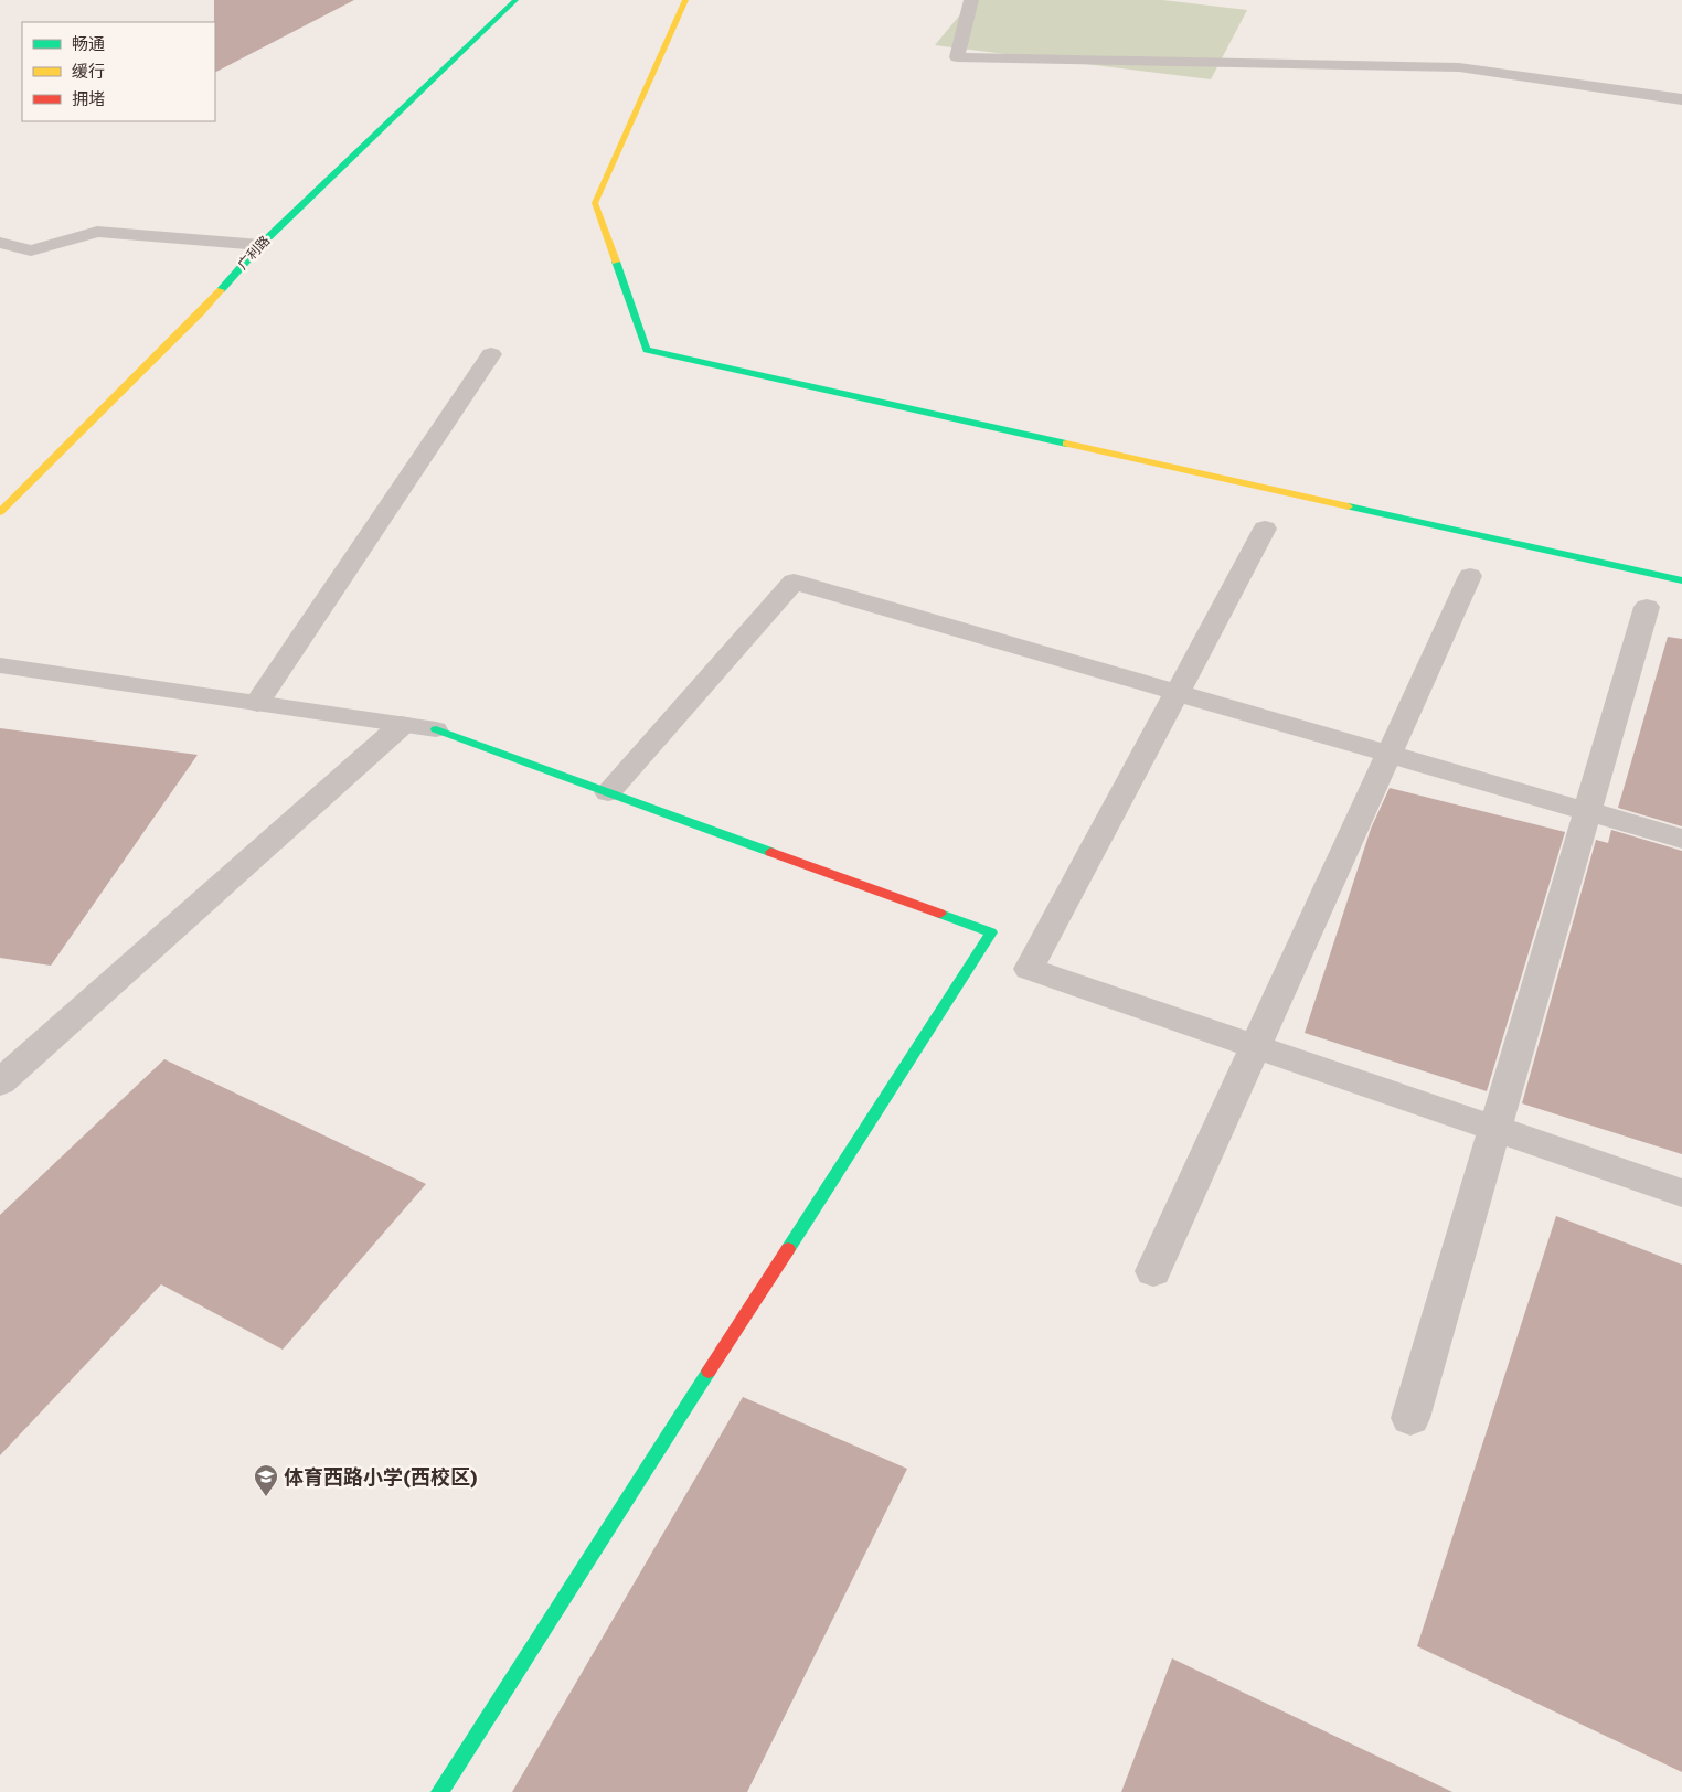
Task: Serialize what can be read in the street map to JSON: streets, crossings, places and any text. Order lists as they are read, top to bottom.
{
  "streets": {
    "street": ["广利路"]
  },
  "places": {
    "school or university": ["体育西路小学(西校区)"]
  },
  "legend": ["畅通", "缓行", "拥堵"]
}
